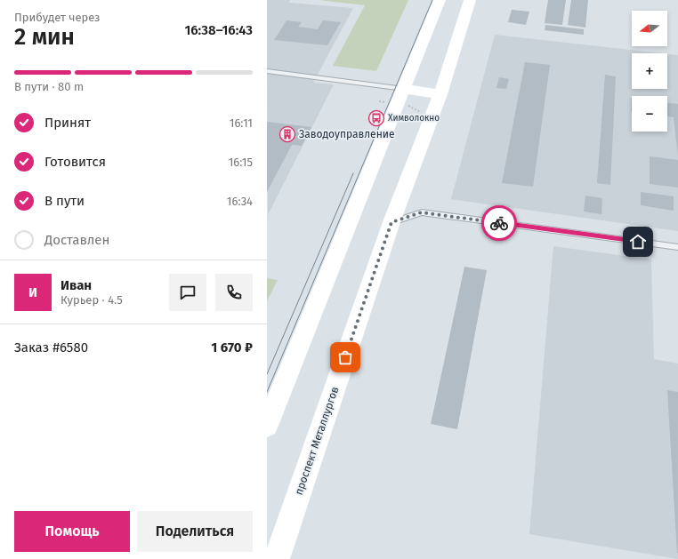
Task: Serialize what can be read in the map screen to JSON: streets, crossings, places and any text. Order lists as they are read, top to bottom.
{
  "streets": {
    "street": ["проспект Металлургов"]
  },
  "places": {
    "bus stop": ["Химволокно"],
    "building": ["Заводоуправление"]
  },
  "north": "left",
  "page": {
    "heading": ["2 мин", "Прибудет через", "16:38–16:43"],
    "panel": [
      "Иван",
      "Курьер · 4.5",
      "Заказ #6580",
      "1 670 ₽"
    ],
    "map_buttons": ["+", "−"],
    "bar": "В пути · 80 m",
    "list": [
      ["Принят", "16:11"],
      ["Готовится", "16:15"],
      ["В пути", "16:34"],
      "Доставлен"
    ],
    "round": "И",
    "buttons": ["Помощь", "Поделиться"]
  }
}
